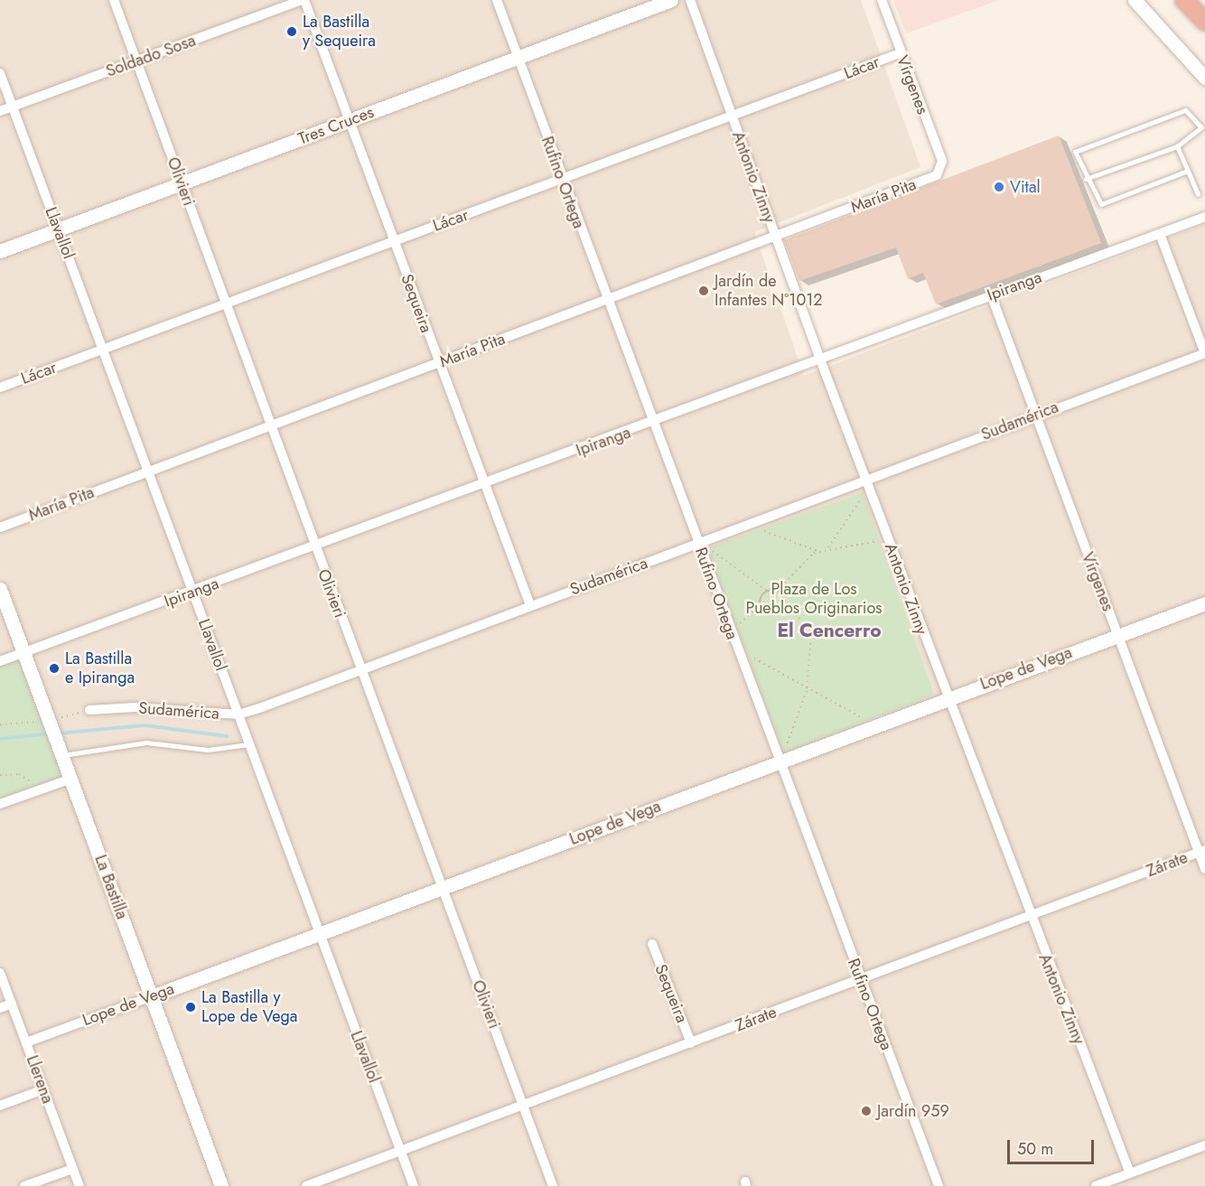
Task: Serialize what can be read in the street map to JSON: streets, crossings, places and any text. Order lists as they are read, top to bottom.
{
  "streets": {
    "street": [
      "Soldado Sosa",
      "Lácar",
      "Vírgenes",
      "Tres Cruces",
      "Antonio Zinny",
      "Olivieri",
      "Rufino Ortega",
      "María Pita",
      "Llavallol",
      "Ipiranga",
      "Sequeira",
      "Sudamérica",
      "Lope de Vega",
      "Zárate",
      "La Bastilla",
      "Llerena"
    ]
  },
  "crossings": [
    ["Soldado Sosa", "Olivieri"],
    ["Soldado Sosa", "Llavallol"],
    ["Soldado Sosa", "Sequeira"],
    ["Lácar", "Vírgenes"],
    ["Lácar", "Antonio Zinny"],
    ["Lácar", "Olivieri"],
    ["Lácar", "Rufino Ortega"],
    ["Lácar", "Llavallol"],
    ["Lácar", "Sequeira"],
    ["Vírgenes", "María Pita"],
    ["Vírgenes", "Ipiranga"],
    ["Vírgenes", "Sudamérica"],
    ["Vírgenes", "Lope de Vega"],
    ["Vírgenes", "Zárate"],
    ["Tres Cruces", "Olivieri"],
    ["Tres Cruces", "Rufino Ortega"],
    ["Tres Cruces", "Llavallol"],
    ["Tres Cruces", "Sequeira"],
    ["Antonio Zinny", "María Pita"],
    ["Antonio Zinny", "Ipiranga"],
    ["Antonio Zinny", "Sudamérica"],
    ["Antonio Zinny", "Lope de Vega"],
    ["Antonio Zinny", "Zárate"],
    ["Olivieri", "María Pita"],
    ["Olivieri", "Ipiranga"],
    ["Olivieri", "Sudamérica"],
    ["Olivieri", "Lope de Vega"],
    ["Olivieri", "Zárate"],
    ["Rufino Ortega", "María Pita"],
    ["Rufino Ortega", "Ipiranga"],
    ["Rufino Ortega", "Sudamérica"],
    ["Rufino Ortega", "Lope de Vega"],
    ["Rufino Ortega", "Zárate"],
    ["María Pita", "Llavallol"],
    ["María Pita", "Sequeira"],
    ["Llavallol", "Ipiranga"],
    ["Llavallol", "Sudamérica"],
    ["Llavallol", "Lope de Vega"],
    ["Llavallol", "Zárate"],
    ["Ipiranga", "Sequeira"],
    ["Ipiranga", "La Bastilla"],
    ["Sequeira", "Sudamérica"],
    ["Sequeira", "Zárate"],
    ["Sudamérica", "La Bastilla"],
    ["Lope de Vega", "La Bastilla"],
    ["Lope de Vega", "Llerena"]
  ],
  "districts": ["El Cencerro"],
  "parks": ["Plaza de Los Pueblos Originarios"],
  "places": [
    "La Bastilla y Sequeira",
    "Vital",
    "Jardín de Infantes Nº1012",
    "La Bastilla e Ipiranga",
    "La Bastilla y Lope de Vega",
    "Jardín 959"
  ],
  "scale_bar": "50 m"
}
